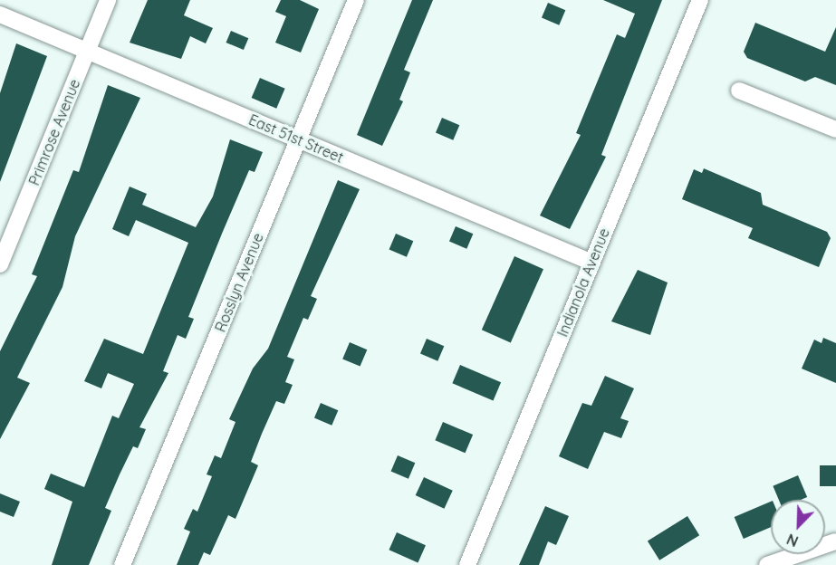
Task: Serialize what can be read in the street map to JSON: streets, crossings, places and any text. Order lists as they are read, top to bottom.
{
  "streets": {
    "street": [
      "Primrose Avenue",
      "East 51st Street",
      "Rosslyn Avenue",
      "Indianola Avenue"
    ]
  },
  "crossings": [
    ["Primrose Avenue", "East 51st Street"],
    ["East 51st Street", "Rosslyn Avenue"],
    ["East 51st Street", "Indianola Avenue"]
  ],
  "north": "bottom left"
}
